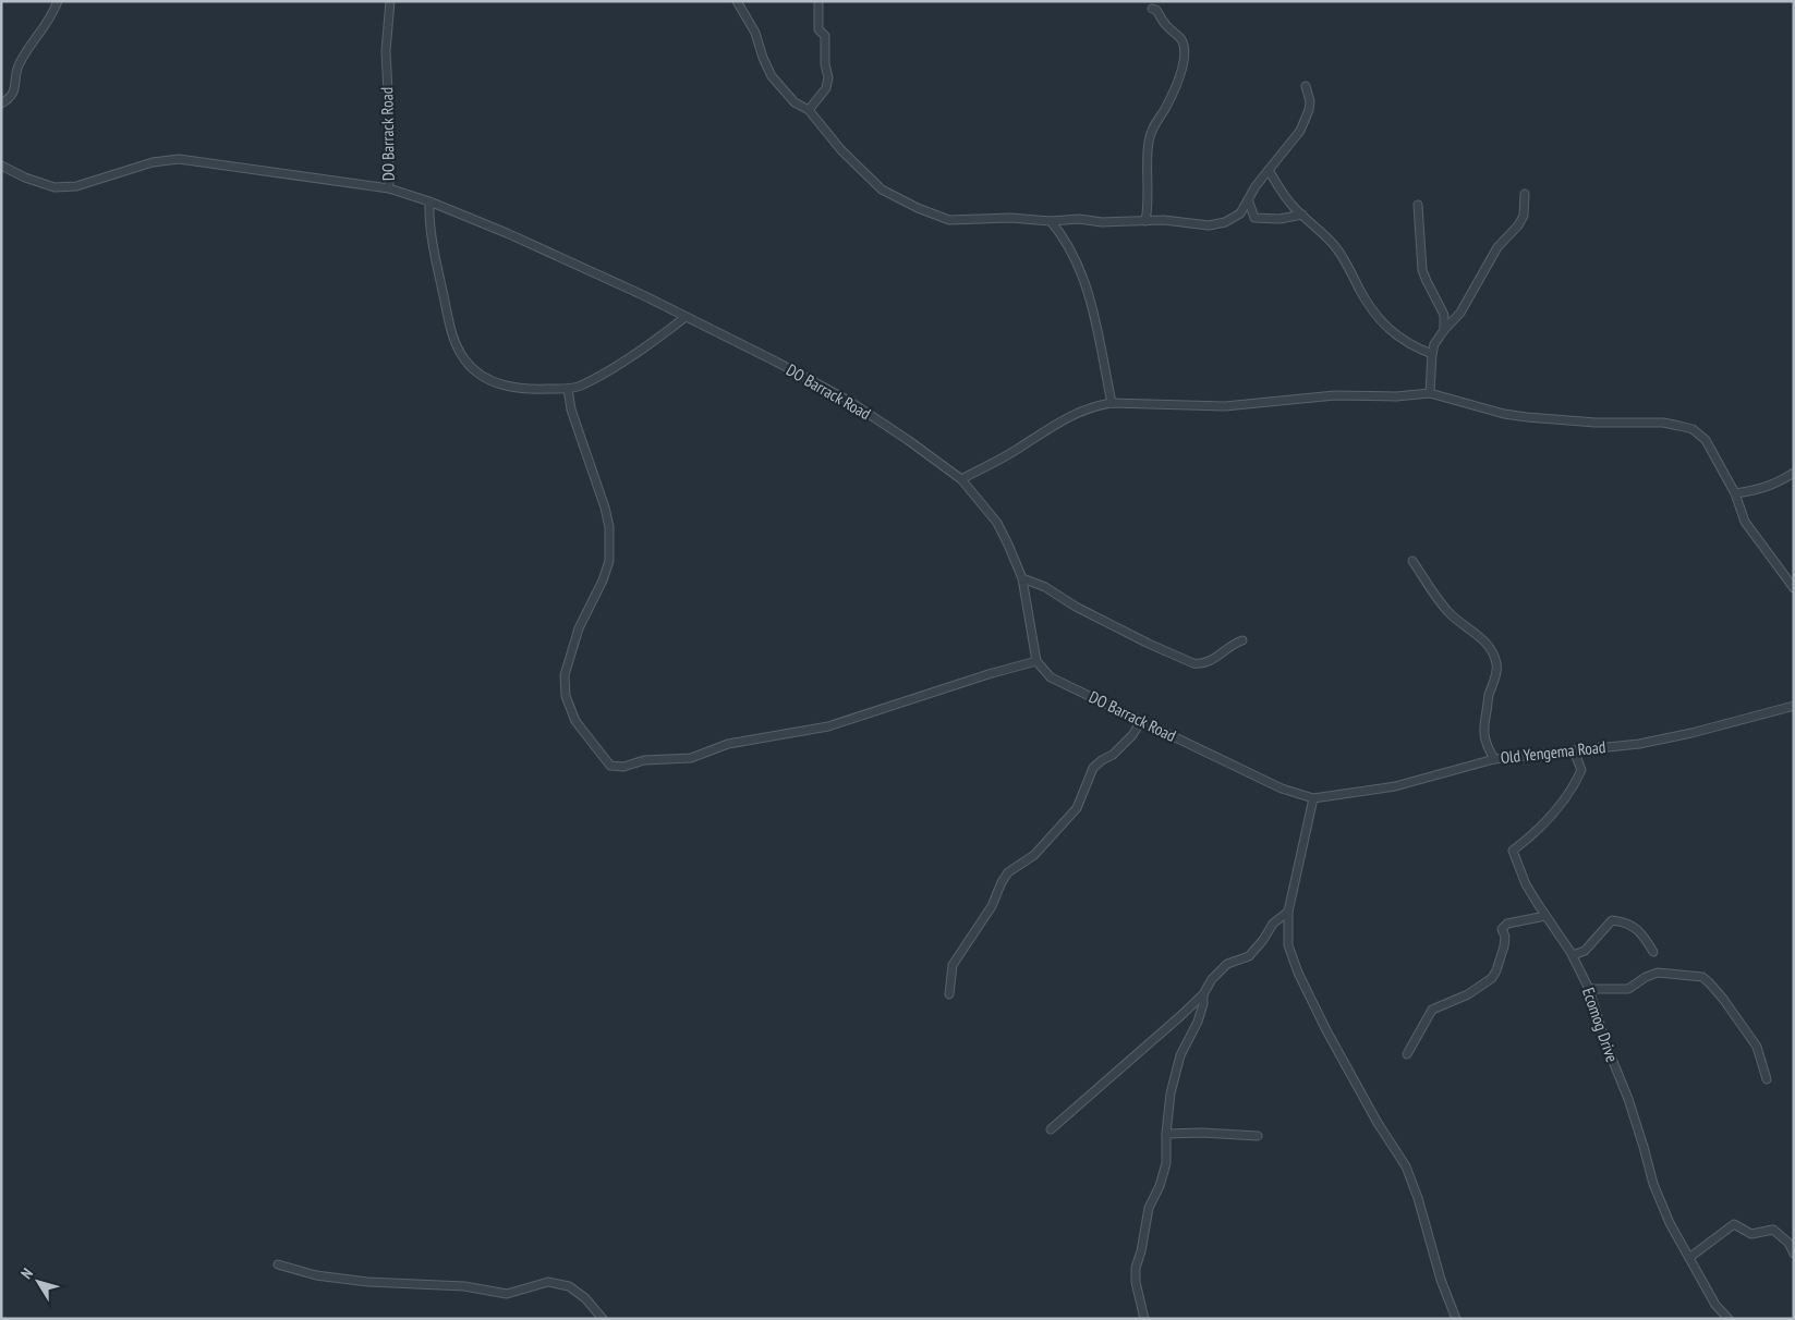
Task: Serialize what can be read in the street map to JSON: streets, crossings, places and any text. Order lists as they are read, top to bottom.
{
  "streets": {
    "street": ["DO Barrack Road", "Old Yengema Road", "Ecomog Drive"]
  },
  "crossings": [
    ["DO Barrack Road", "Old Yengema Road"],
    ["Old Yengema Road", "Ecomog Drive"]
  ],
  "north": "top left"
}
